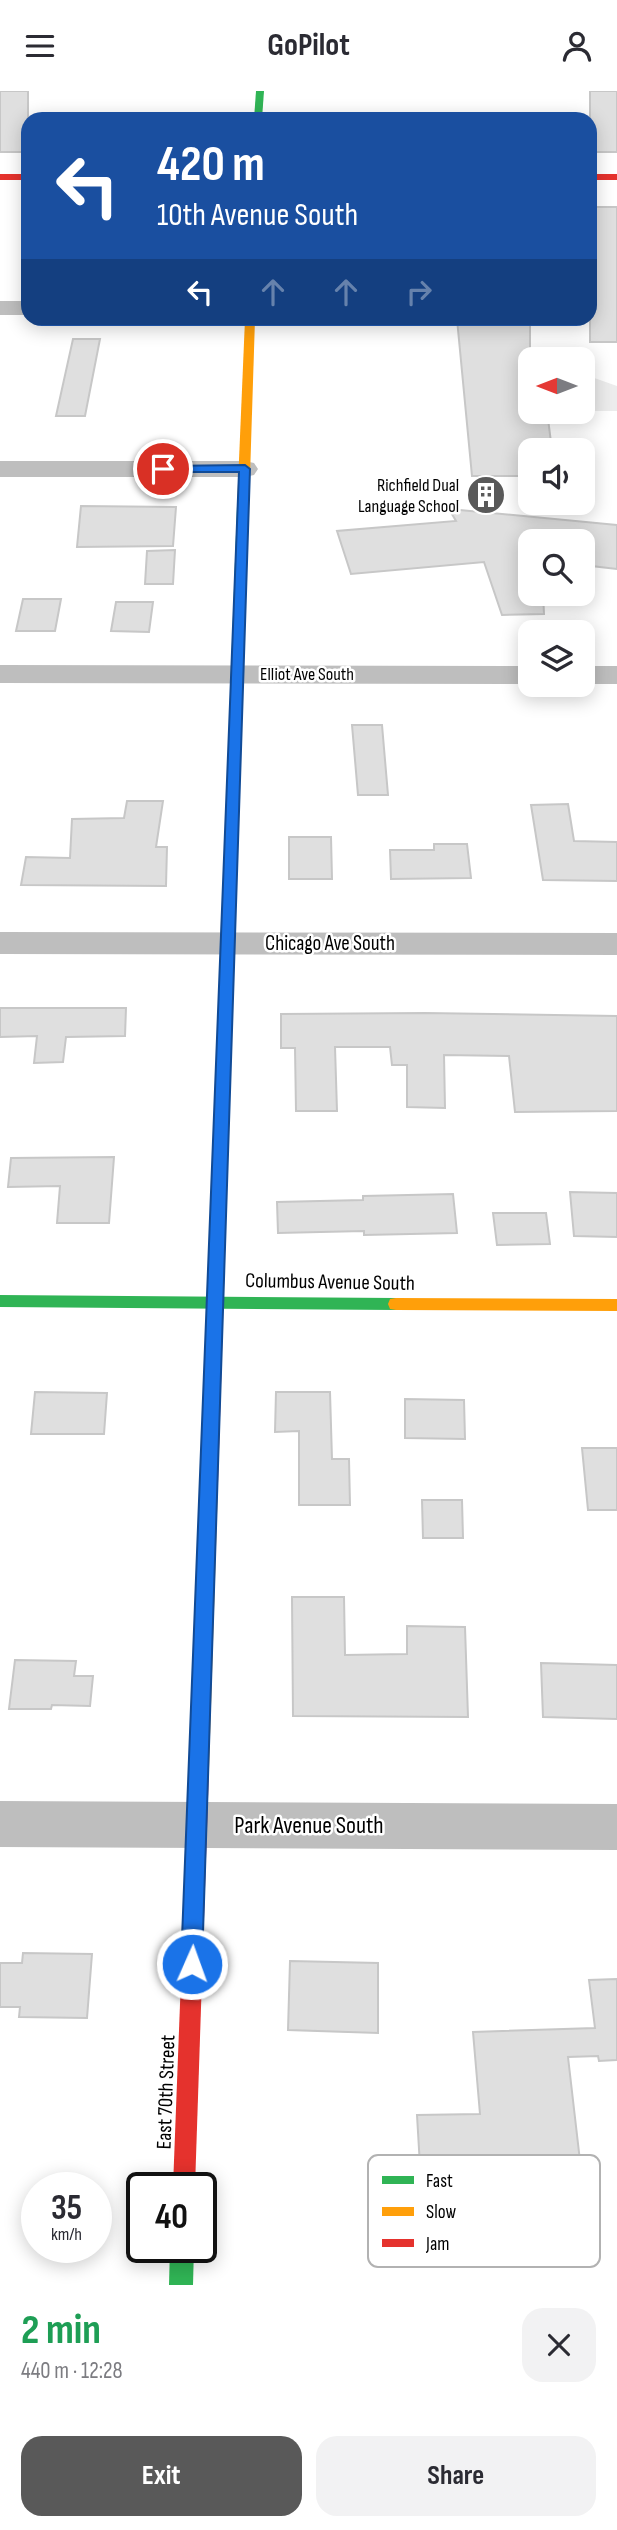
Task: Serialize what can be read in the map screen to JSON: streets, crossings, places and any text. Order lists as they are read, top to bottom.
{
  "streets": {
    "street": [
      "Elliot Ave South",
      "Chicago Ave South",
      "Columbus Avenue South",
      "Park Avenue South",
      "East 70th Street"
    ]
  },
  "crossings": [
    ["Elliot Ave South", "East 70th Street"],
    ["Chicago Ave South", "East 70th Street"],
    ["Columbus Avenue South", "East 70th Street"],
    ["Park Avenue South", "East 70th Street"]
  ],
  "places": {
    "building": ["Richfield Dual Language School"]
  },
  "legend": ["Fast", "Slow", "Jam"],
  "north": "left",
  "page": {
    "header": "GoPilot",
    "turn": ["420 m", "10th Avenue South"],
    "speed": "35 km/h",
    "limit": "40",
    "heading": ["2 min", "440 m · 12:28"],
    "buttons": ["Exit", "Share"]
  }
}
